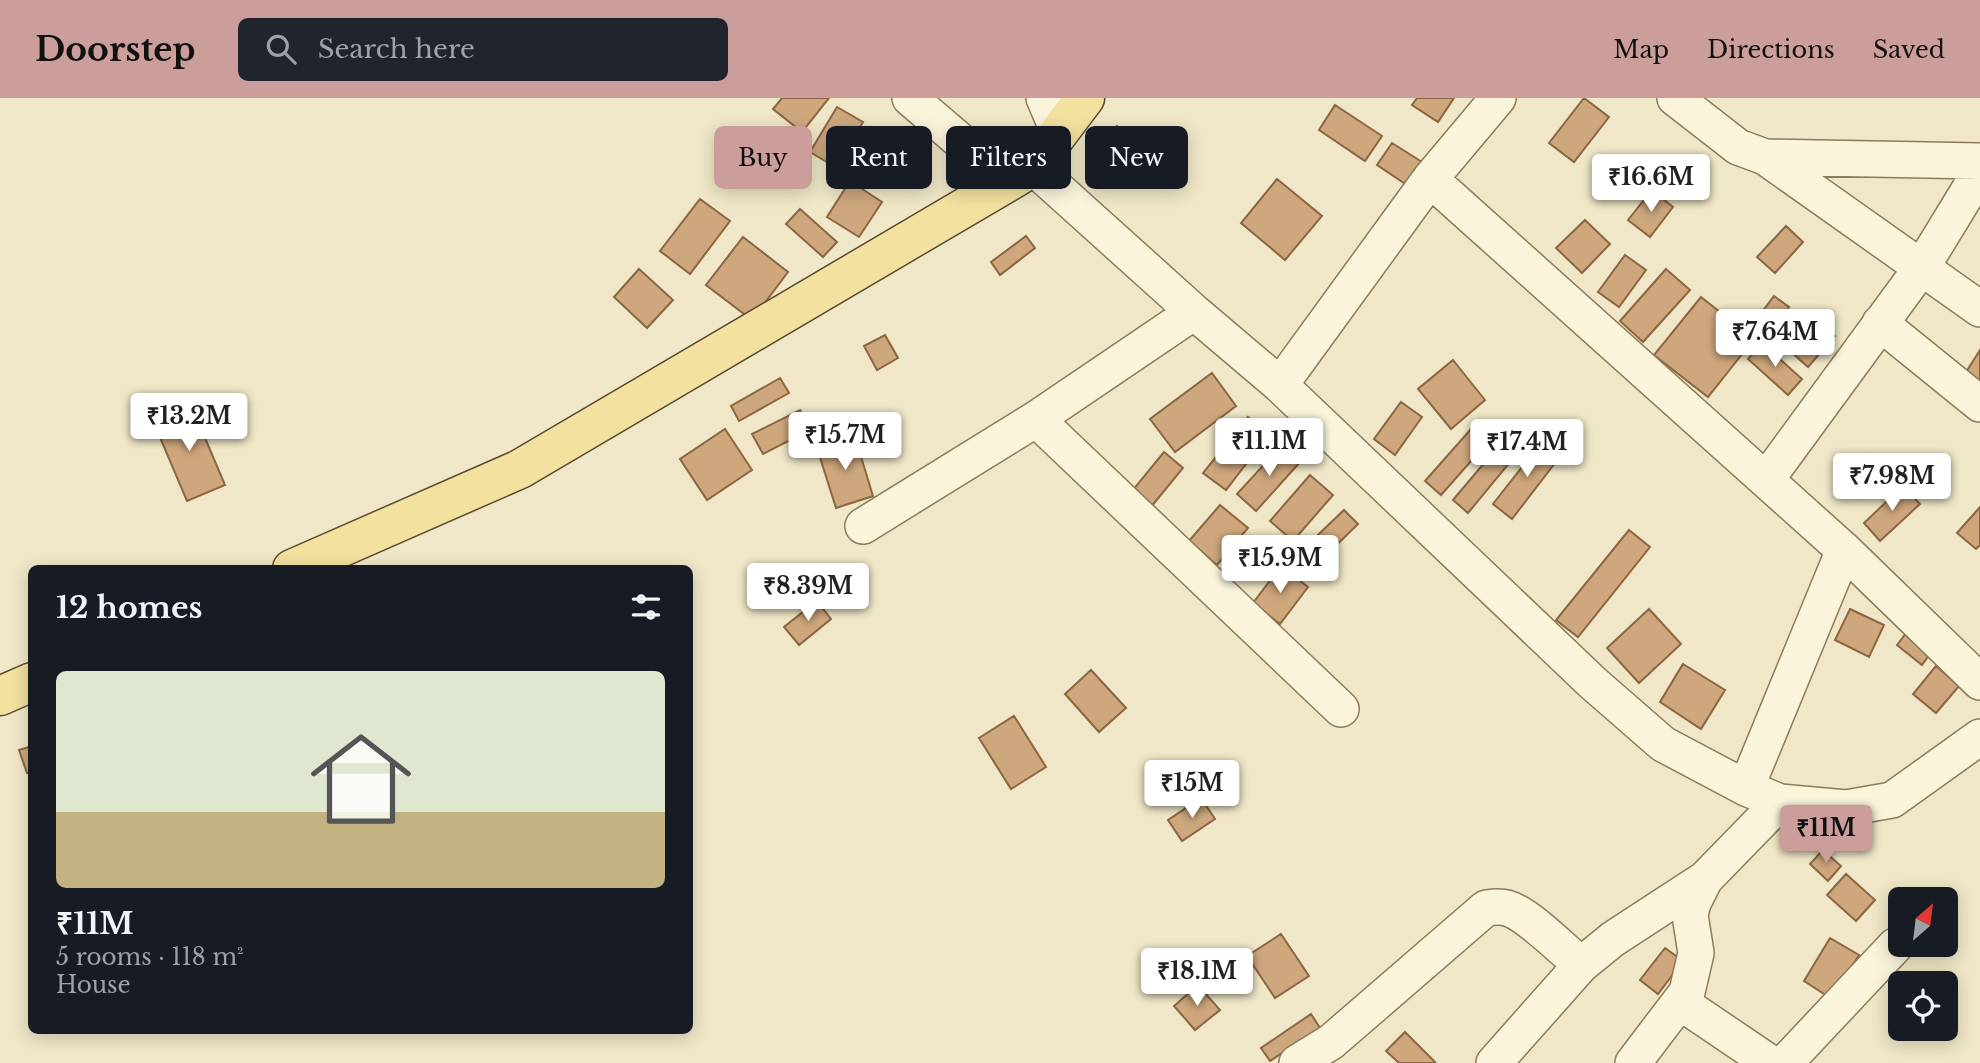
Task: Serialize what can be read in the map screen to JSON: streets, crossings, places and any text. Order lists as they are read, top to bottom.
{
  "north": "top right",
  "page": {
    "header": "Doorstep",
    "search": "Search here",
    "nav": ["Map", "Directions", "Saved"],
    "chip": [
      "Buy",
      "Rent",
      "Filters",
      "New"
    ],
    "price": [
      "₹16.6M",
      "₹7.64M",
      "₹13.2M",
      "₹15.7M",
      "₹11.1M",
      "₹17.4M",
      "₹7.98M",
      "₹15.9M",
      "₹8.39M",
      "₹15M",
      "₹11M",
      "₹18.1M"
    ],
    "heading": "12 homes",
    "list": [
      {
        "name": "₹11M",
        "note": "5 rooms · 118 m² · House"
      }
    ]
  }
}
